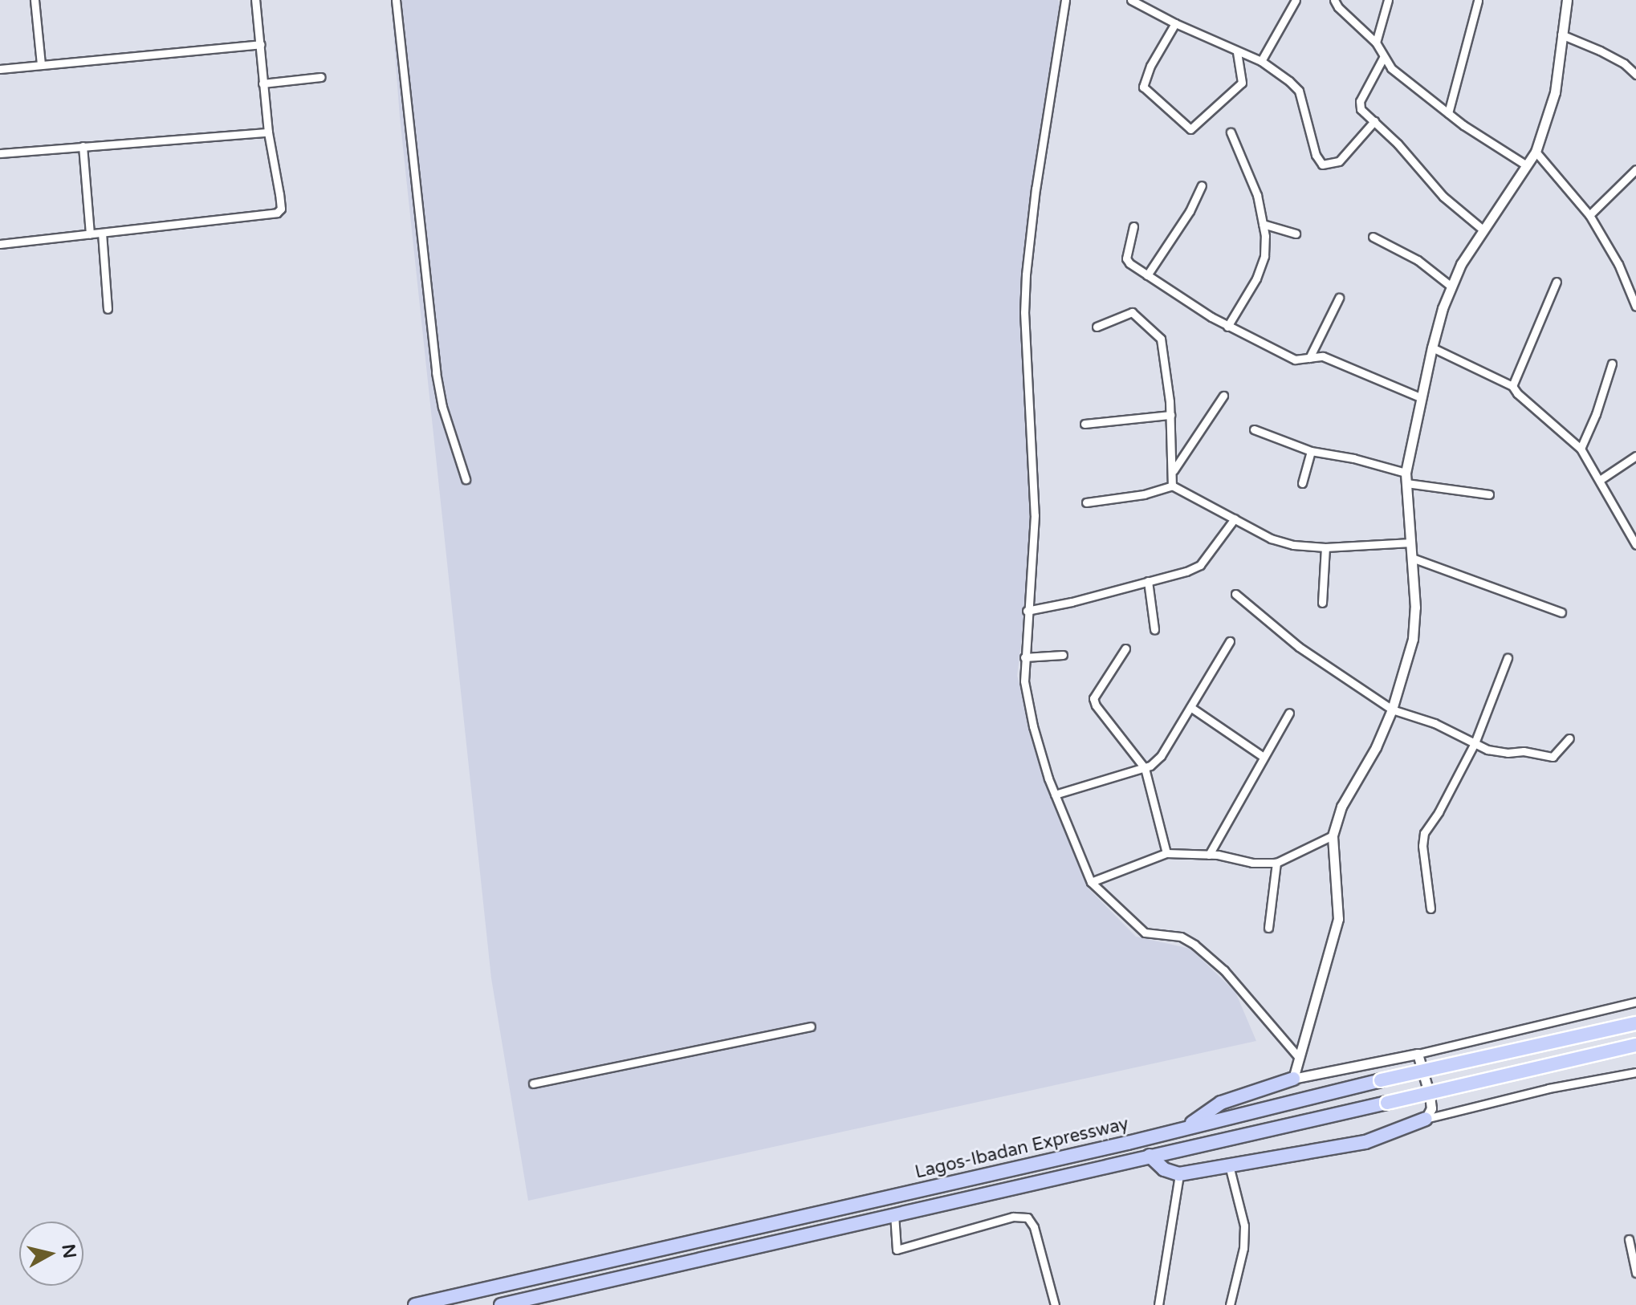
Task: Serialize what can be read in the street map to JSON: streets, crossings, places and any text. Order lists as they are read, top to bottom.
{
  "streets": {
    "highway": ["Lagos-Ibadan Expressway"]
  },
  "north": "right"
}
